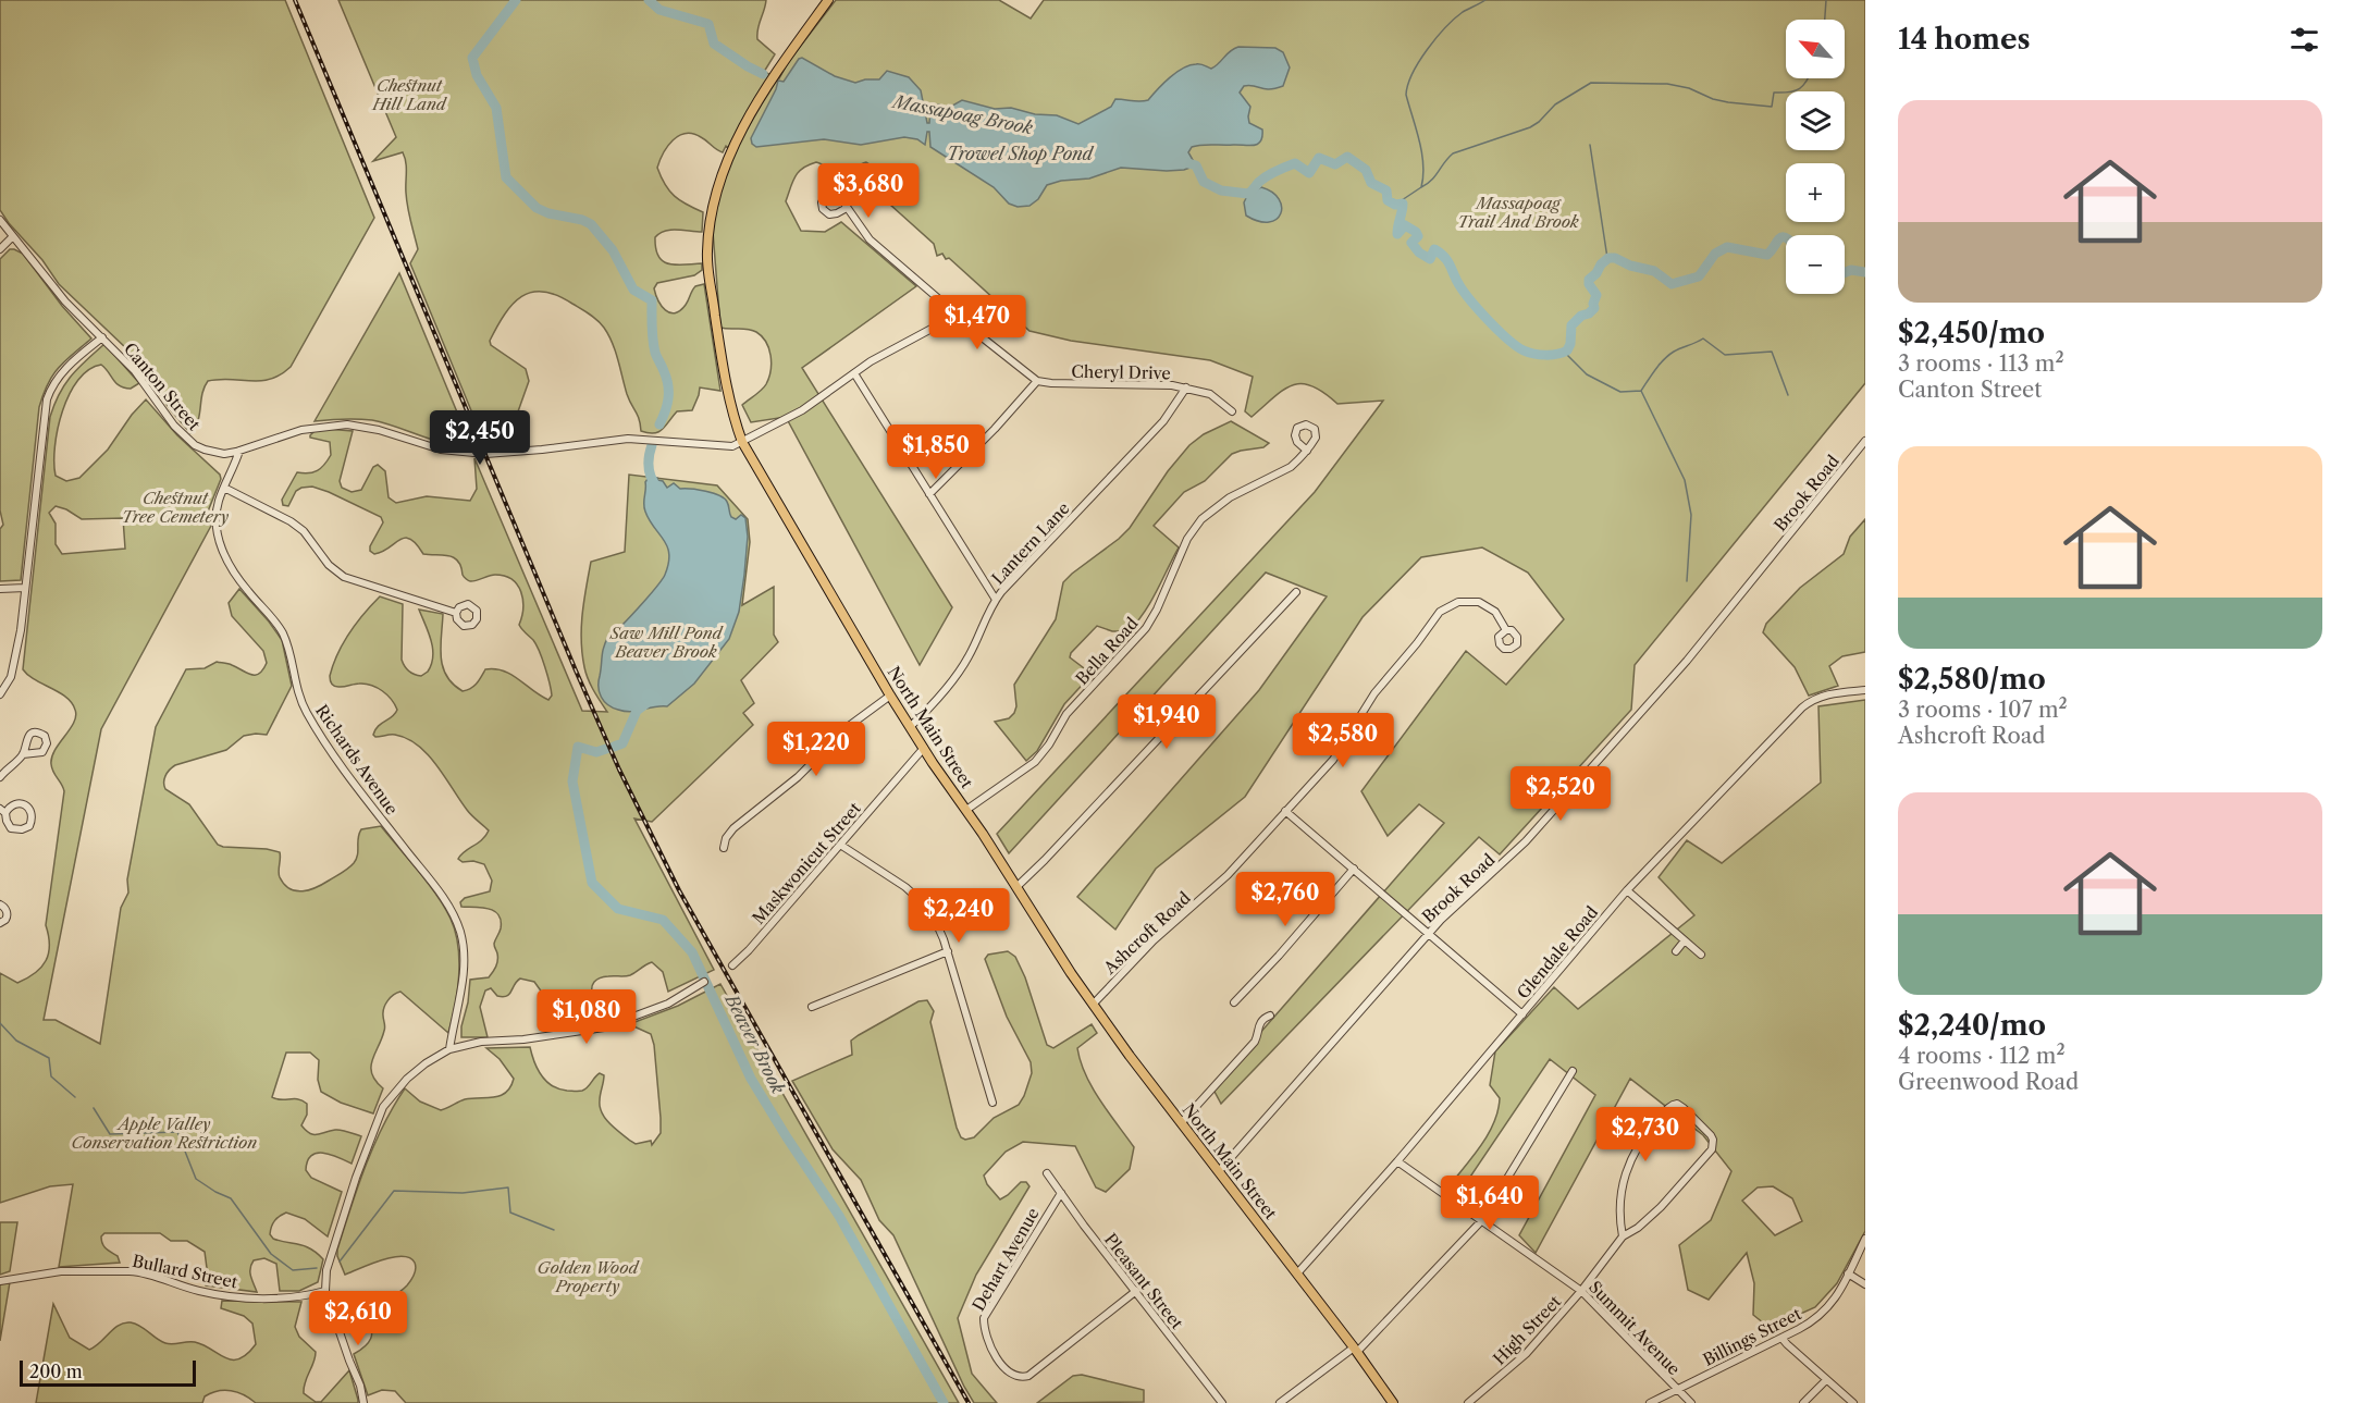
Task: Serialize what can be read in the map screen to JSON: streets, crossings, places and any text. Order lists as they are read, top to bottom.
{
  "streets": {
    "main road": ["North Main Street"],
    "street": [
      "Cheryl Drive",
      "Canton Street",
      "Brook Road",
      "Lantern Lane",
      "Bella Road",
      "Richards Avenue",
      "Maskwonicut Street",
      "Ashcroft Road",
      "Glendale Road",
      "Dehart Avenue",
      "Bullard Street",
      "Pleasant Street",
      "Summit Avenue",
      "High Street",
      "Billings Street"
    ]
  },
  "crossings": [
    ["Cheryl Drive", "Lantern Lane"],
    ["Canton Street", "North Main Street"],
    ["Canton Street", "Richards Avenue"],
    ["Brook Road", "North Main Street"],
    ["Lantern Lane", "North Main Street"],
    ["Bella Road", "North Main Street"],
    ["North Main Street", "Maskwonicut Street"],
    ["North Main Street", "Ashcroft Road"],
    ["North Main Street", "Glendale Road"],
    ["Glendale Road", "Summit Avenue"],
    ["Dehart Avenue", "Pleasant Street"],
    ["Summit Avenue", "High Street"],
    ["Summit Avenue", "Billings Street"]
  ],
  "water": ["Massapoag Brook", "Trowel Shop Pond", "Beaver Brook"],
  "parks": [
    "Chestnut Hill Land",
    "Massapoag Trail And Brook",
    "Chestnut Tree Cemetery",
    "Saw Mill Pond Beaver Brook",
    "Apple Valley Conservation Restriction",
    "Golden Wood Property"
  ],
  "scale_bar": "200 m",
  "north": "top left",
  "page": {
    "heading": "14 homes",
    "map_buttons": ["+", "−"],
    "list": [
      {
        "name": "$2,450/mo",
        "note": "3 rooms · 113 m² · Canton Street"
      },
      {
        "name": "$2,580/mo",
        "note": "3 rooms · 107 m² · Ashcroft Road"
      },
      {
        "name": "$2,240/mo",
        "note": "4 rooms · 112 m² · Greenwood Road"
      }
    ],
    "price": [
      "$3,680",
      "$1,470",
      "$2,450",
      "$1,850",
      "$1,940",
      "$2,580",
      "$1,220",
      "$2,520",
      "$2,760",
      "$2,240",
      "$1,080",
      "$2,730",
      "$1,640",
      "$2,610"
    ],
    "scale": "200 m"
  }
}
